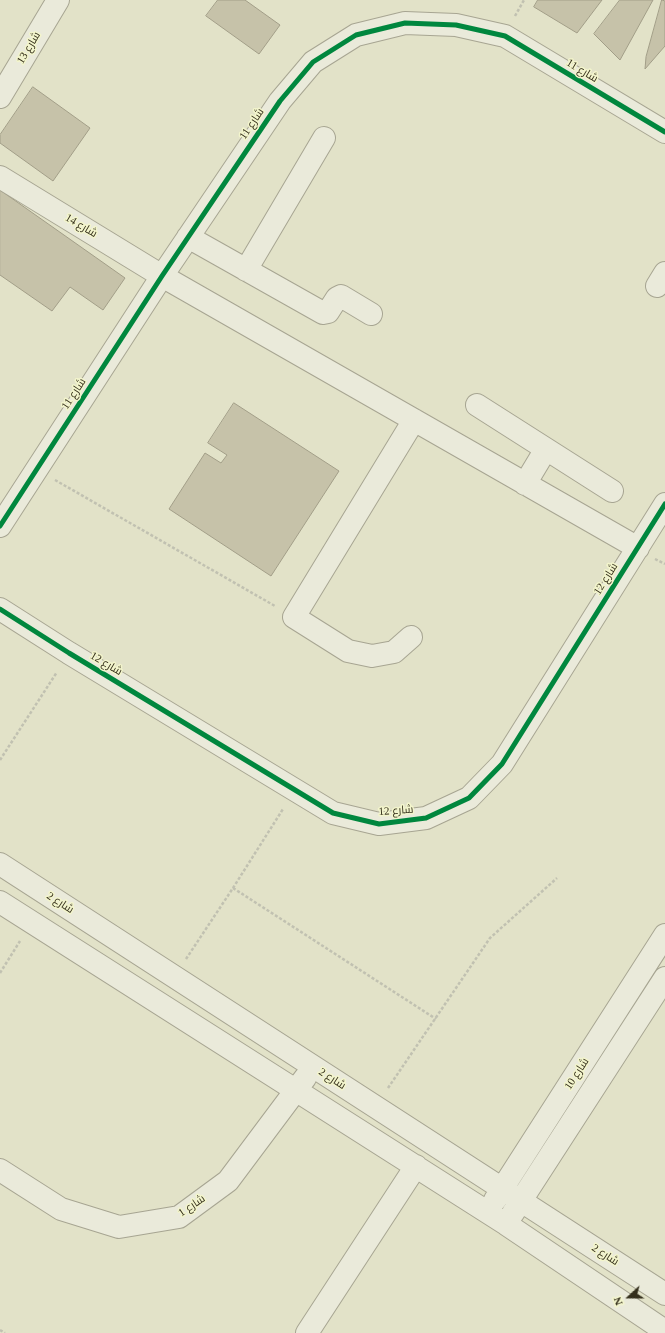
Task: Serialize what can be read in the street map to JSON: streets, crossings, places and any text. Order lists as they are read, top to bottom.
{
  "streets": {
    "street": [
      "شارع 13",
      "شارع 11",
      "شارع 14",
      "شارع 12",
      "شارع 2",
      "شارع 10",
      "شارع 1"
    ]
  },
  "crossings": [
    ["شارع 11", "شارع 14"],
    ["شارع 14", "شارع 12"],
    ["شارع 2", "شارع 10"],
    ["شارع 2", "شارع 1"]
  ],
  "north": "left"
}
